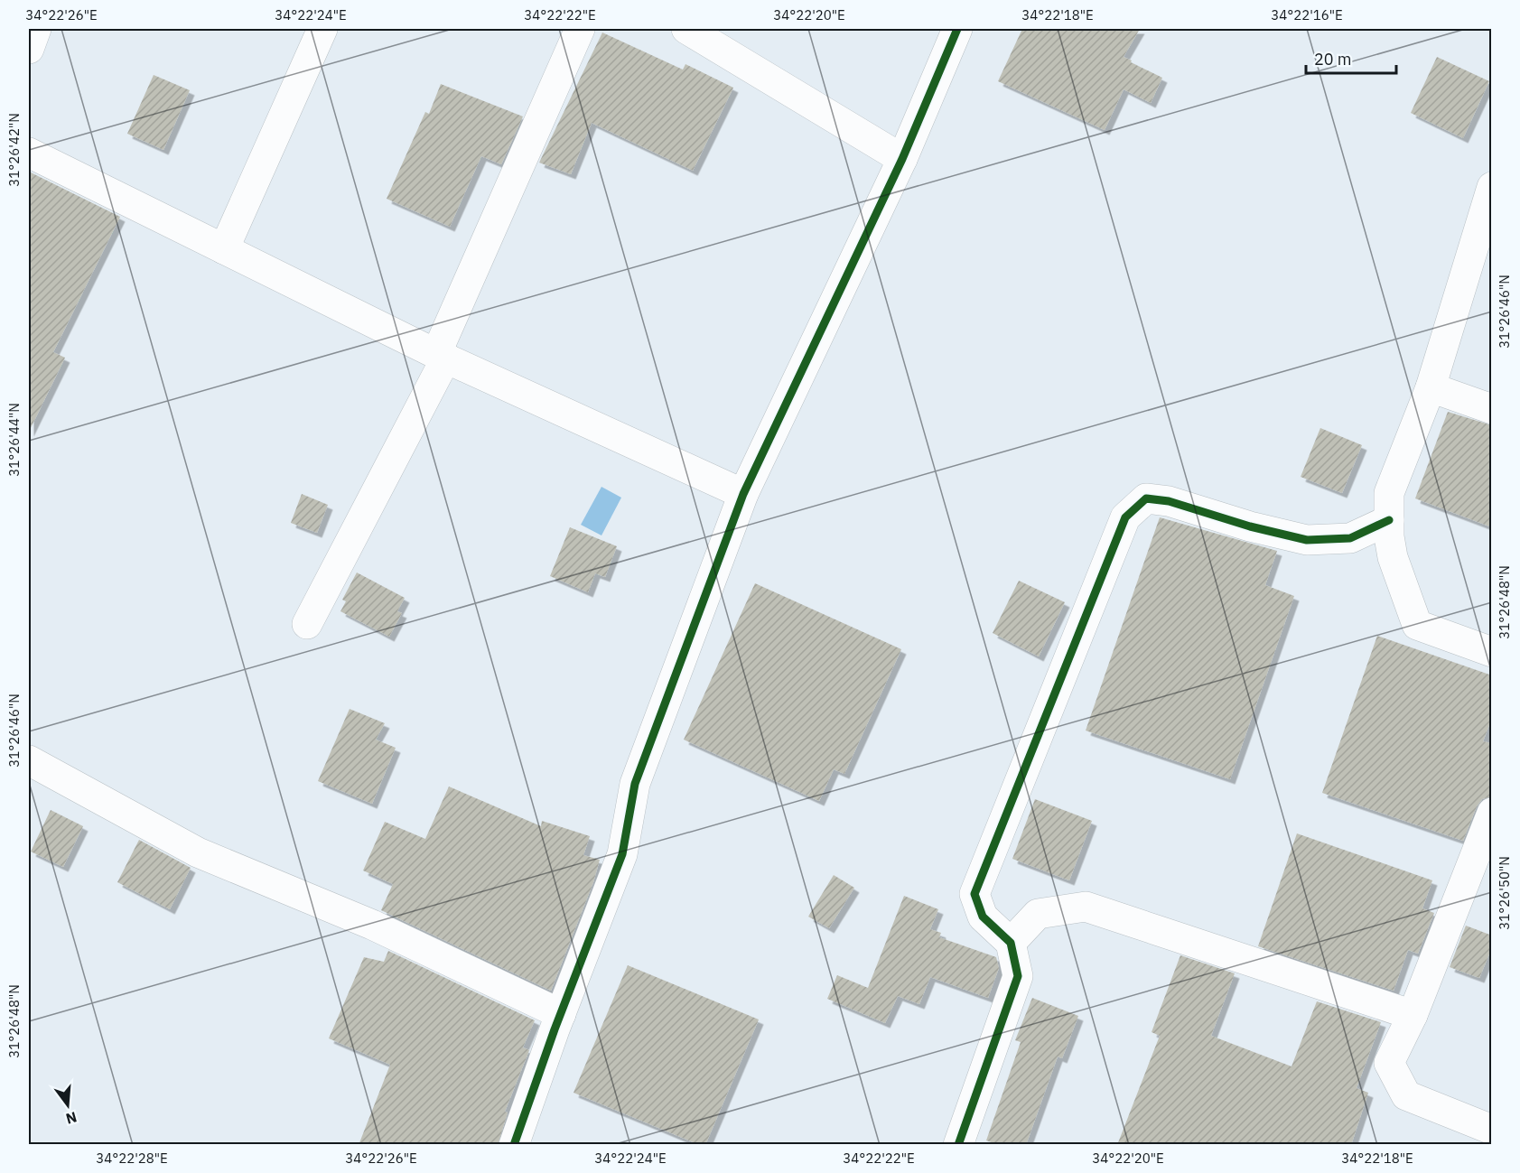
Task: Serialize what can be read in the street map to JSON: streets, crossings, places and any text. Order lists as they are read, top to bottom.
{
  "scale_bar": "20 m",
  "north": "bottom",
  "coordinates": [
    "34°22'26\"E",
    "34°22'24\"E",
    "34°22'22\"E",
    "34°22'20\"E",
    "34°22'18\"E",
    "34°22'16\"E",
    "31°26'42\"N",
    "31°26'46\"N",
    "31°26'44\"N",
    "31°26'48\"N",
    "31°26'50\"N",
    "34°22'28\"E"
  ]
}
